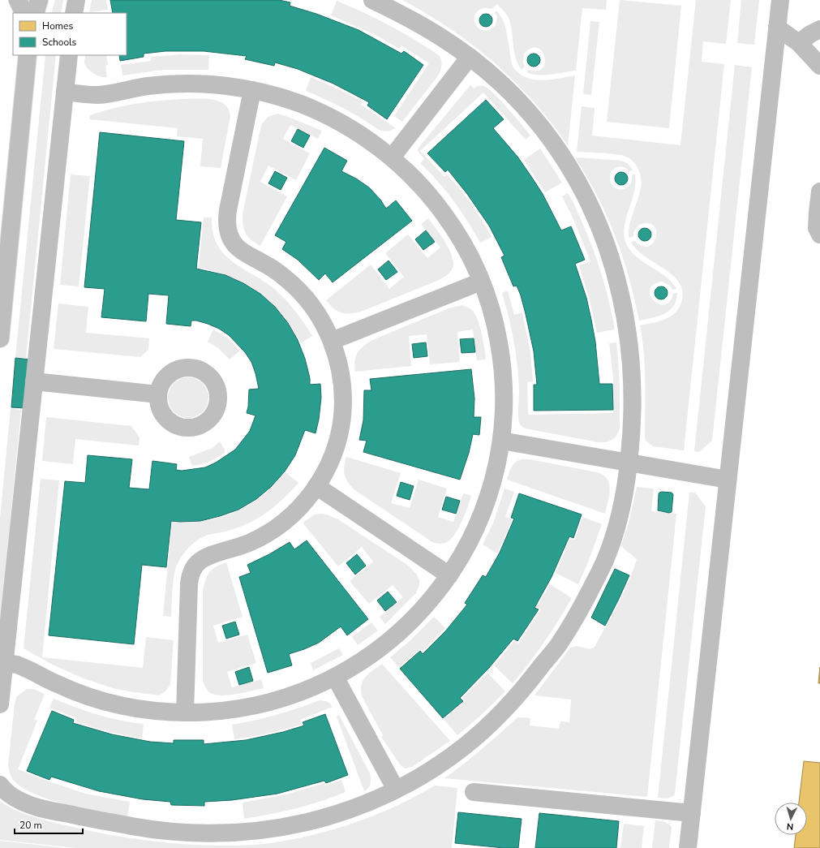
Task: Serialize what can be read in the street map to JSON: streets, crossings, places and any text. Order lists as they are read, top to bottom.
{
  "legend": ["Homes", "Schools"],
  "scale_bar": "20 m",
  "north": "bottom"
}
